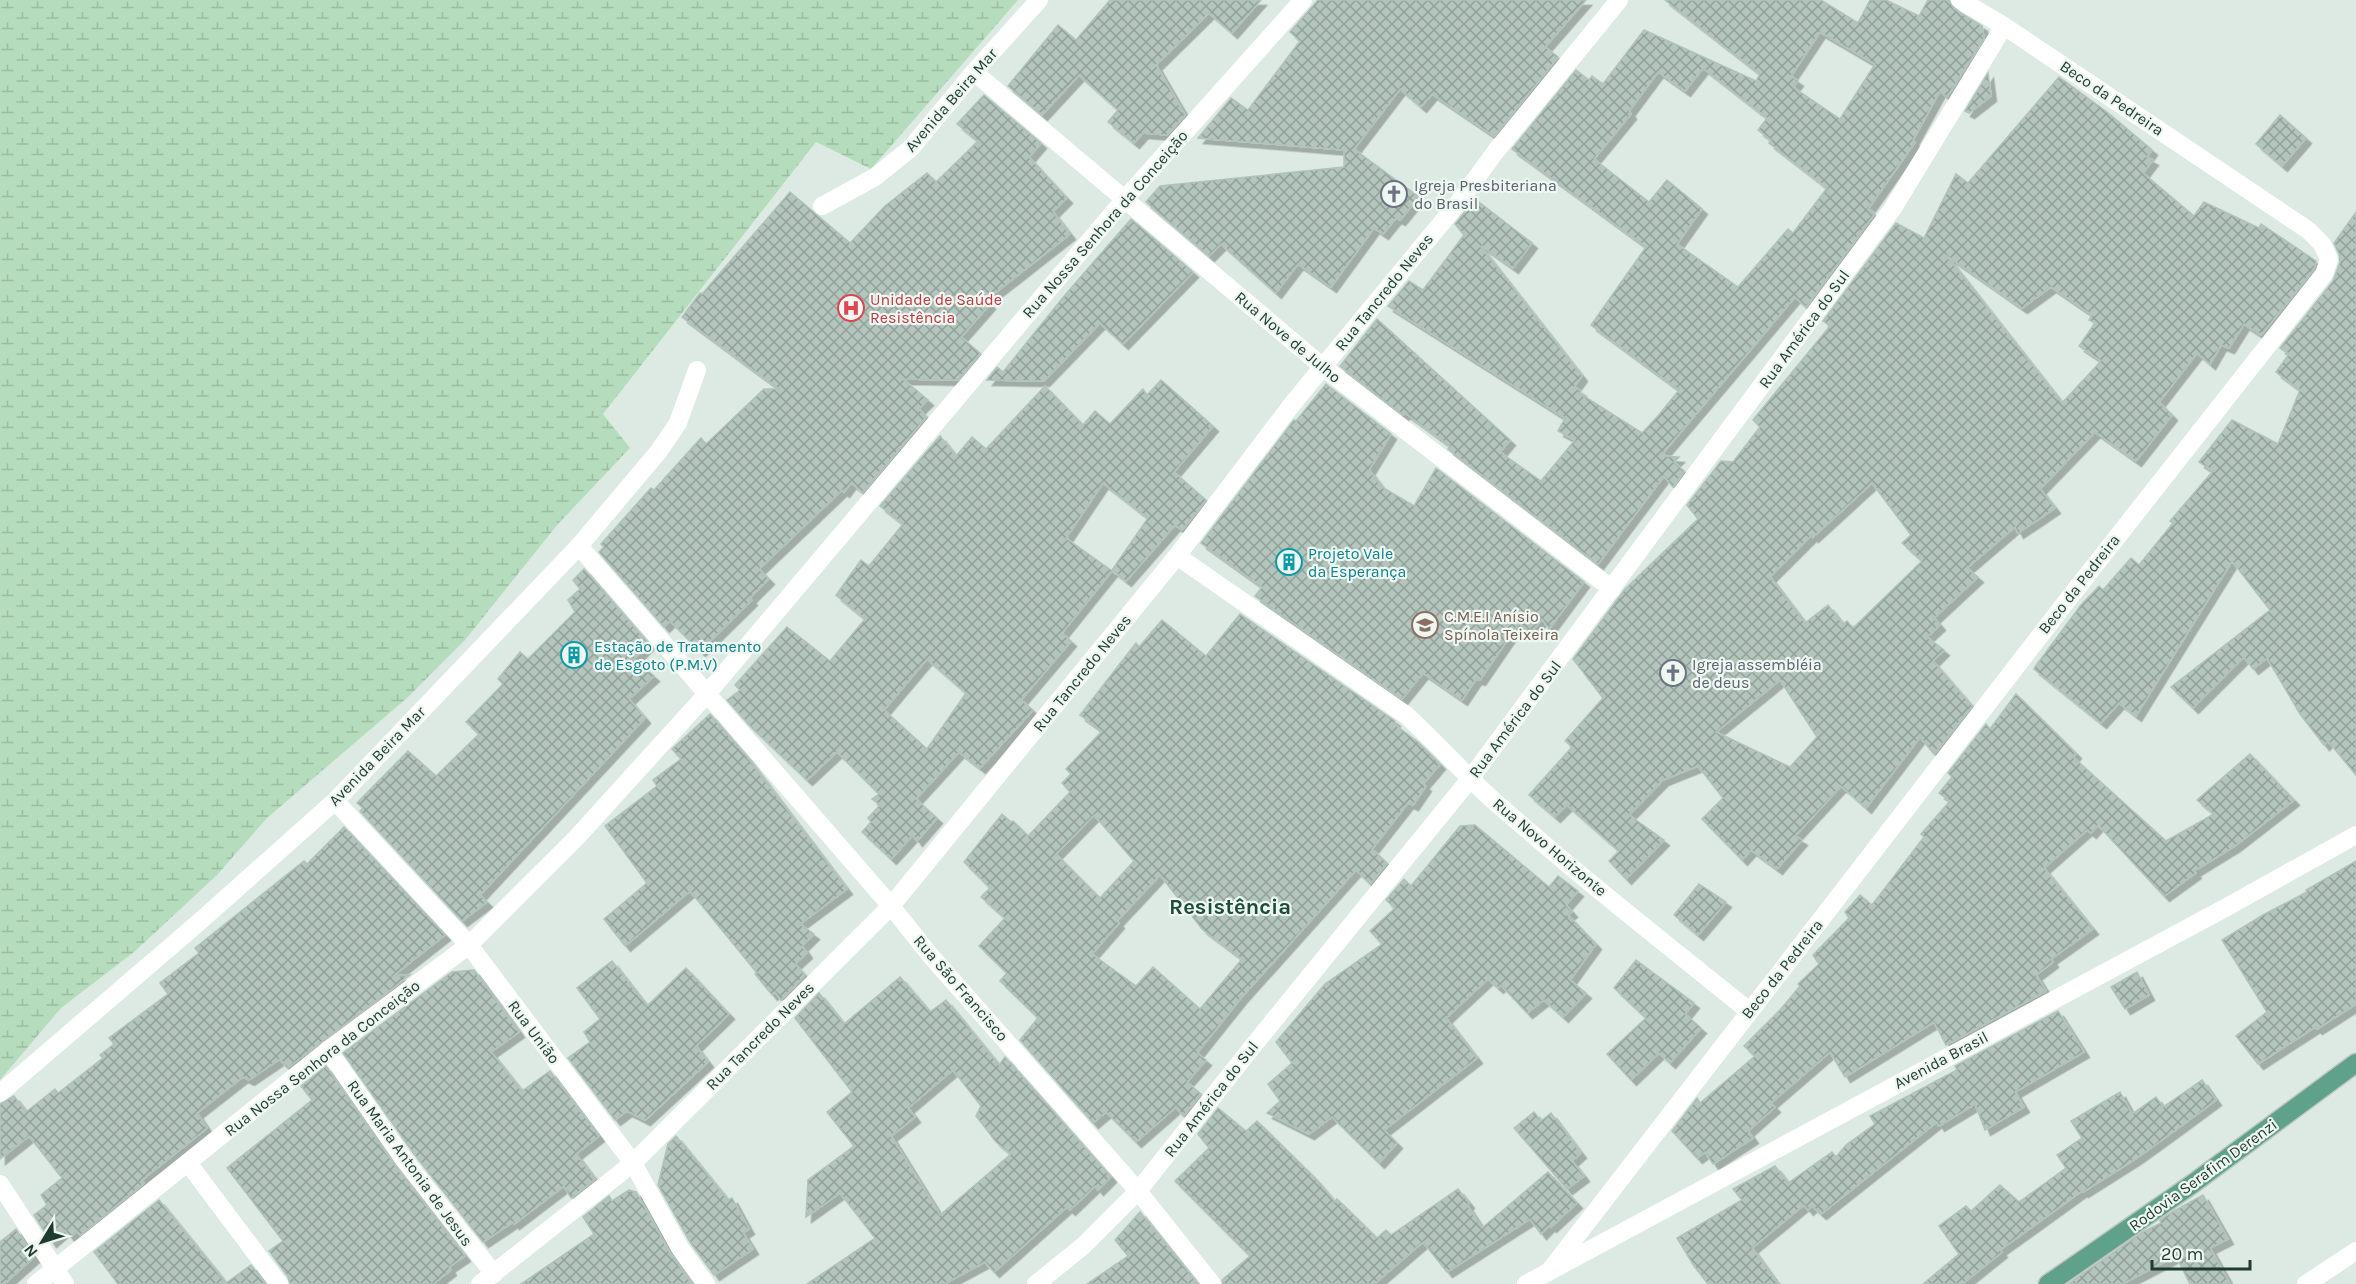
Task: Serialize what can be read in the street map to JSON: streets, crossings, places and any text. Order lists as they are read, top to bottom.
{
  "streets": {
    "main road": ["Rodovia Serafim Derenzi"],
    "street": [
      "Beco da Pedreira",
      "Avenida Beira Mar",
      "Rua Nossa Senhora da Conceição",
      "Rua Tancredo Neves",
      "Rua América do Sul",
      "Rua Nove de Julho",
      "Rua Novo Horizonte",
      "Rua São Francisco",
      "Rua União",
      "Avenida Brasil",
      "Rua Maria Antonia de Jesus"
    ]
  },
  "crossings": [
    ["Beco da Pedreira", "Rua América do Sul"],
    ["Beco da Pedreira", "Rua Novo Horizonte"],
    ["Beco da Pedreira", "Avenida Brasil"],
    ["Avenida Beira Mar", "Rua Nove de Julho"],
    ["Avenida Beira Mar", "Rua São Francisco"],
    ["Avenida Beira Mar", "Rua União"],
    ["Rua Nossa Senhora da Conceição", "Rua Nove de Julho"],
    ["Rua Nossa Senhora da Conceição", "Rua São Francisco"],
    ["Rua Nossa Senhora da Conceição", "Rua União"],
    ["Rua Nossa Senhora da Conceição", "Rua Maria Antonia de Jesus"],
    ["Rua Tancredo Neves", "Rua Nove de Julho"],
    ["Rua Tancredo Neves", "Rua Novo Horizonte"],
    ["Rua Tancredo Neves", "Rua São Francisco"],
    ["Rua Tancredo Neves", "Rua União"],
    ["Rua Tancredo Neves", "Rua Maria Antonia de Jesus"],
    ["Rua América do Sul", "Rua Nove de Julho"],
    ["Rua América do Sul", "Rua Novo Horizonte"],
    ["Rua América do Sul", "Rua São Francisco"]
  ],
  "districts": ["Resistência"],
  "places": {
    "church": ["Igreja Presbiteriana do Brasil", "Igreja assembléia de deus"],
    "hospital": ["Unidade de Saúde Resistência"],
    "building": ["Projeto Vale da Esperança", "Estação de Tratamento de Esgoto (P.M.V)"],
    "school or university": ["C.M.E.I Anísio Spínola Teixeira"]
  },
  "scale_bar": "20 m",
  "north": "bottom left"
}
